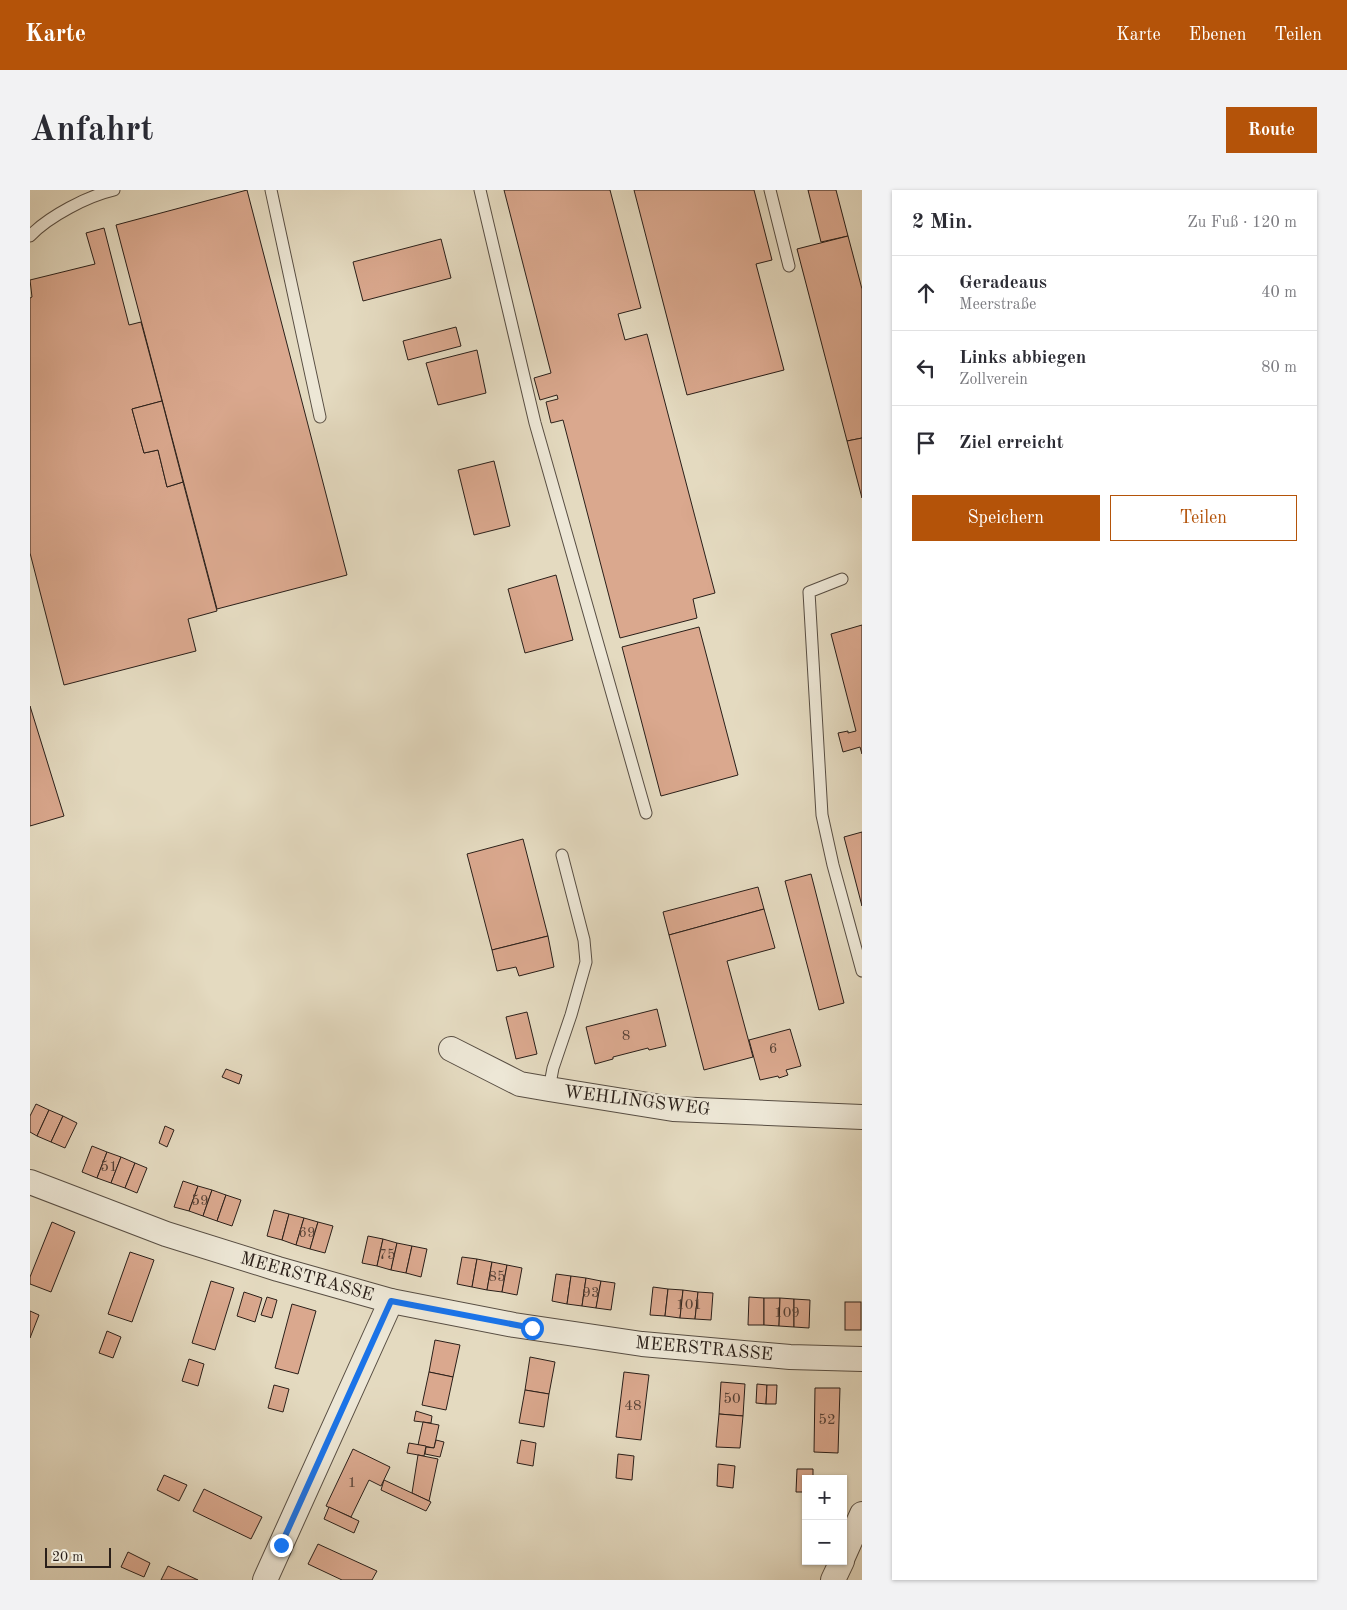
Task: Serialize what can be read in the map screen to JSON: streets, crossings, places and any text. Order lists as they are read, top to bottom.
{
  "streets": {
    "street": ["WEHLINGSWEG", "MEERSTRASSE"]
  },
  "house_numbers": [
    "8",
    "6",
    "51",
    "59",
    "69",
    "75",
    "85",
    "93",
    "101",
    "109",
    "50",
    "48",
    "52",
    "1"
  ],
  "scale_bar": "20 m",
  "page": {
    "header": "Karte",
    "nav": ["Karte", "Ebenen", "Teilen"],
    "buttons": [
      "Route",
      ["Speichern", "Teilen"]
    ],
    "title": "Anfahrt",
    "heading": ["2 Min.", "Zu Fuß · 120 m"],
    "list": [
      ["Geradeaus", "Meerstraße", "40 m"],
      ["Links abbiegen", "Zollverein", "80 m"],
      "Ziel erreicht"
    ],
    "map_buttons": ["+", "−"],
    "scale": "20 m"
  }
}
